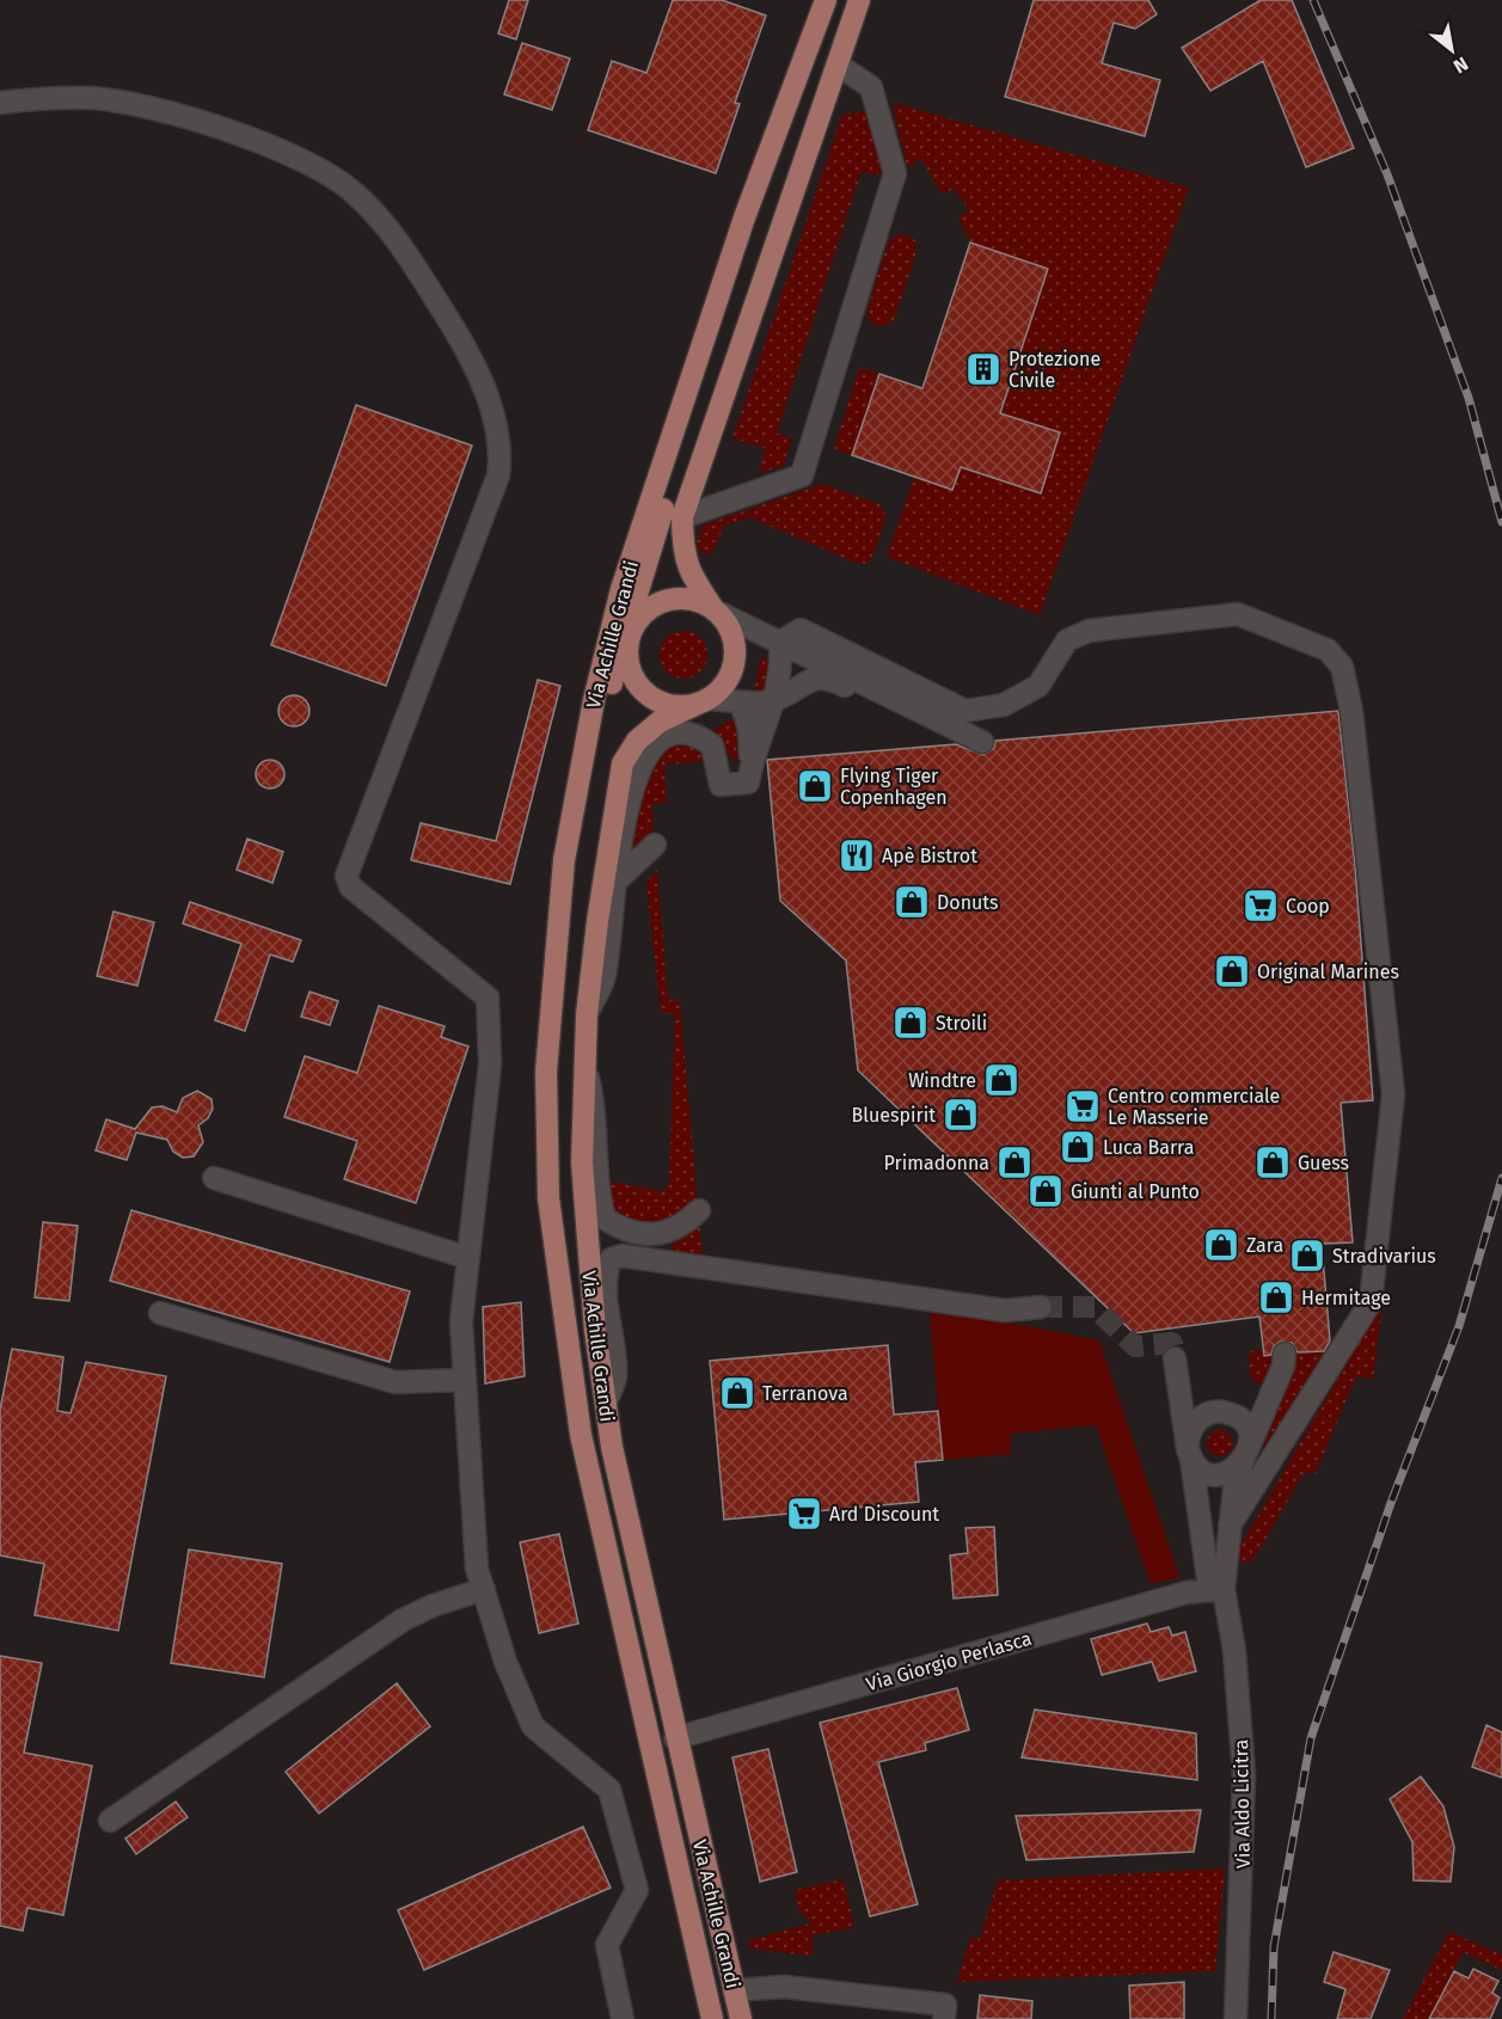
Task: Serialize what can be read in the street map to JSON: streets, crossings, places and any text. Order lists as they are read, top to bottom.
{
  "streets": {
    "main road": ["Via Achille Grandi"],
    "street": ["Via Giorgio Perlasca", "Via Aldo Licitra"]
  },
  "crossings": [
    ["Via Achille Grandi", "Via Giorgio Perlasca"],
    ["Via Giorgio Perlasca", "Via Aldo Licitra"]
  ],
  "places": {
    "building": ["Protezione Civile"],
    "shop": [
      "Flying Tiger Copenhagen",
      "Donuts",
      "Original Marines",
      "Stroili",
      "Windtre",
      "Bluespirit",
      "Luca Barra",
      "Primadonna",
      "Guess",
      "Giunti al Punto",
      "Zara",
      "Stradivarius",
      "Hermitage",
      "Terranova"
    ],
    "restaurant": ["Apè Bistrot"],
    "supermarket": ["Coop", "Centro commerciale Le Masserie", "Ard Discount"]
  },
  "north": "bottom right"
}
